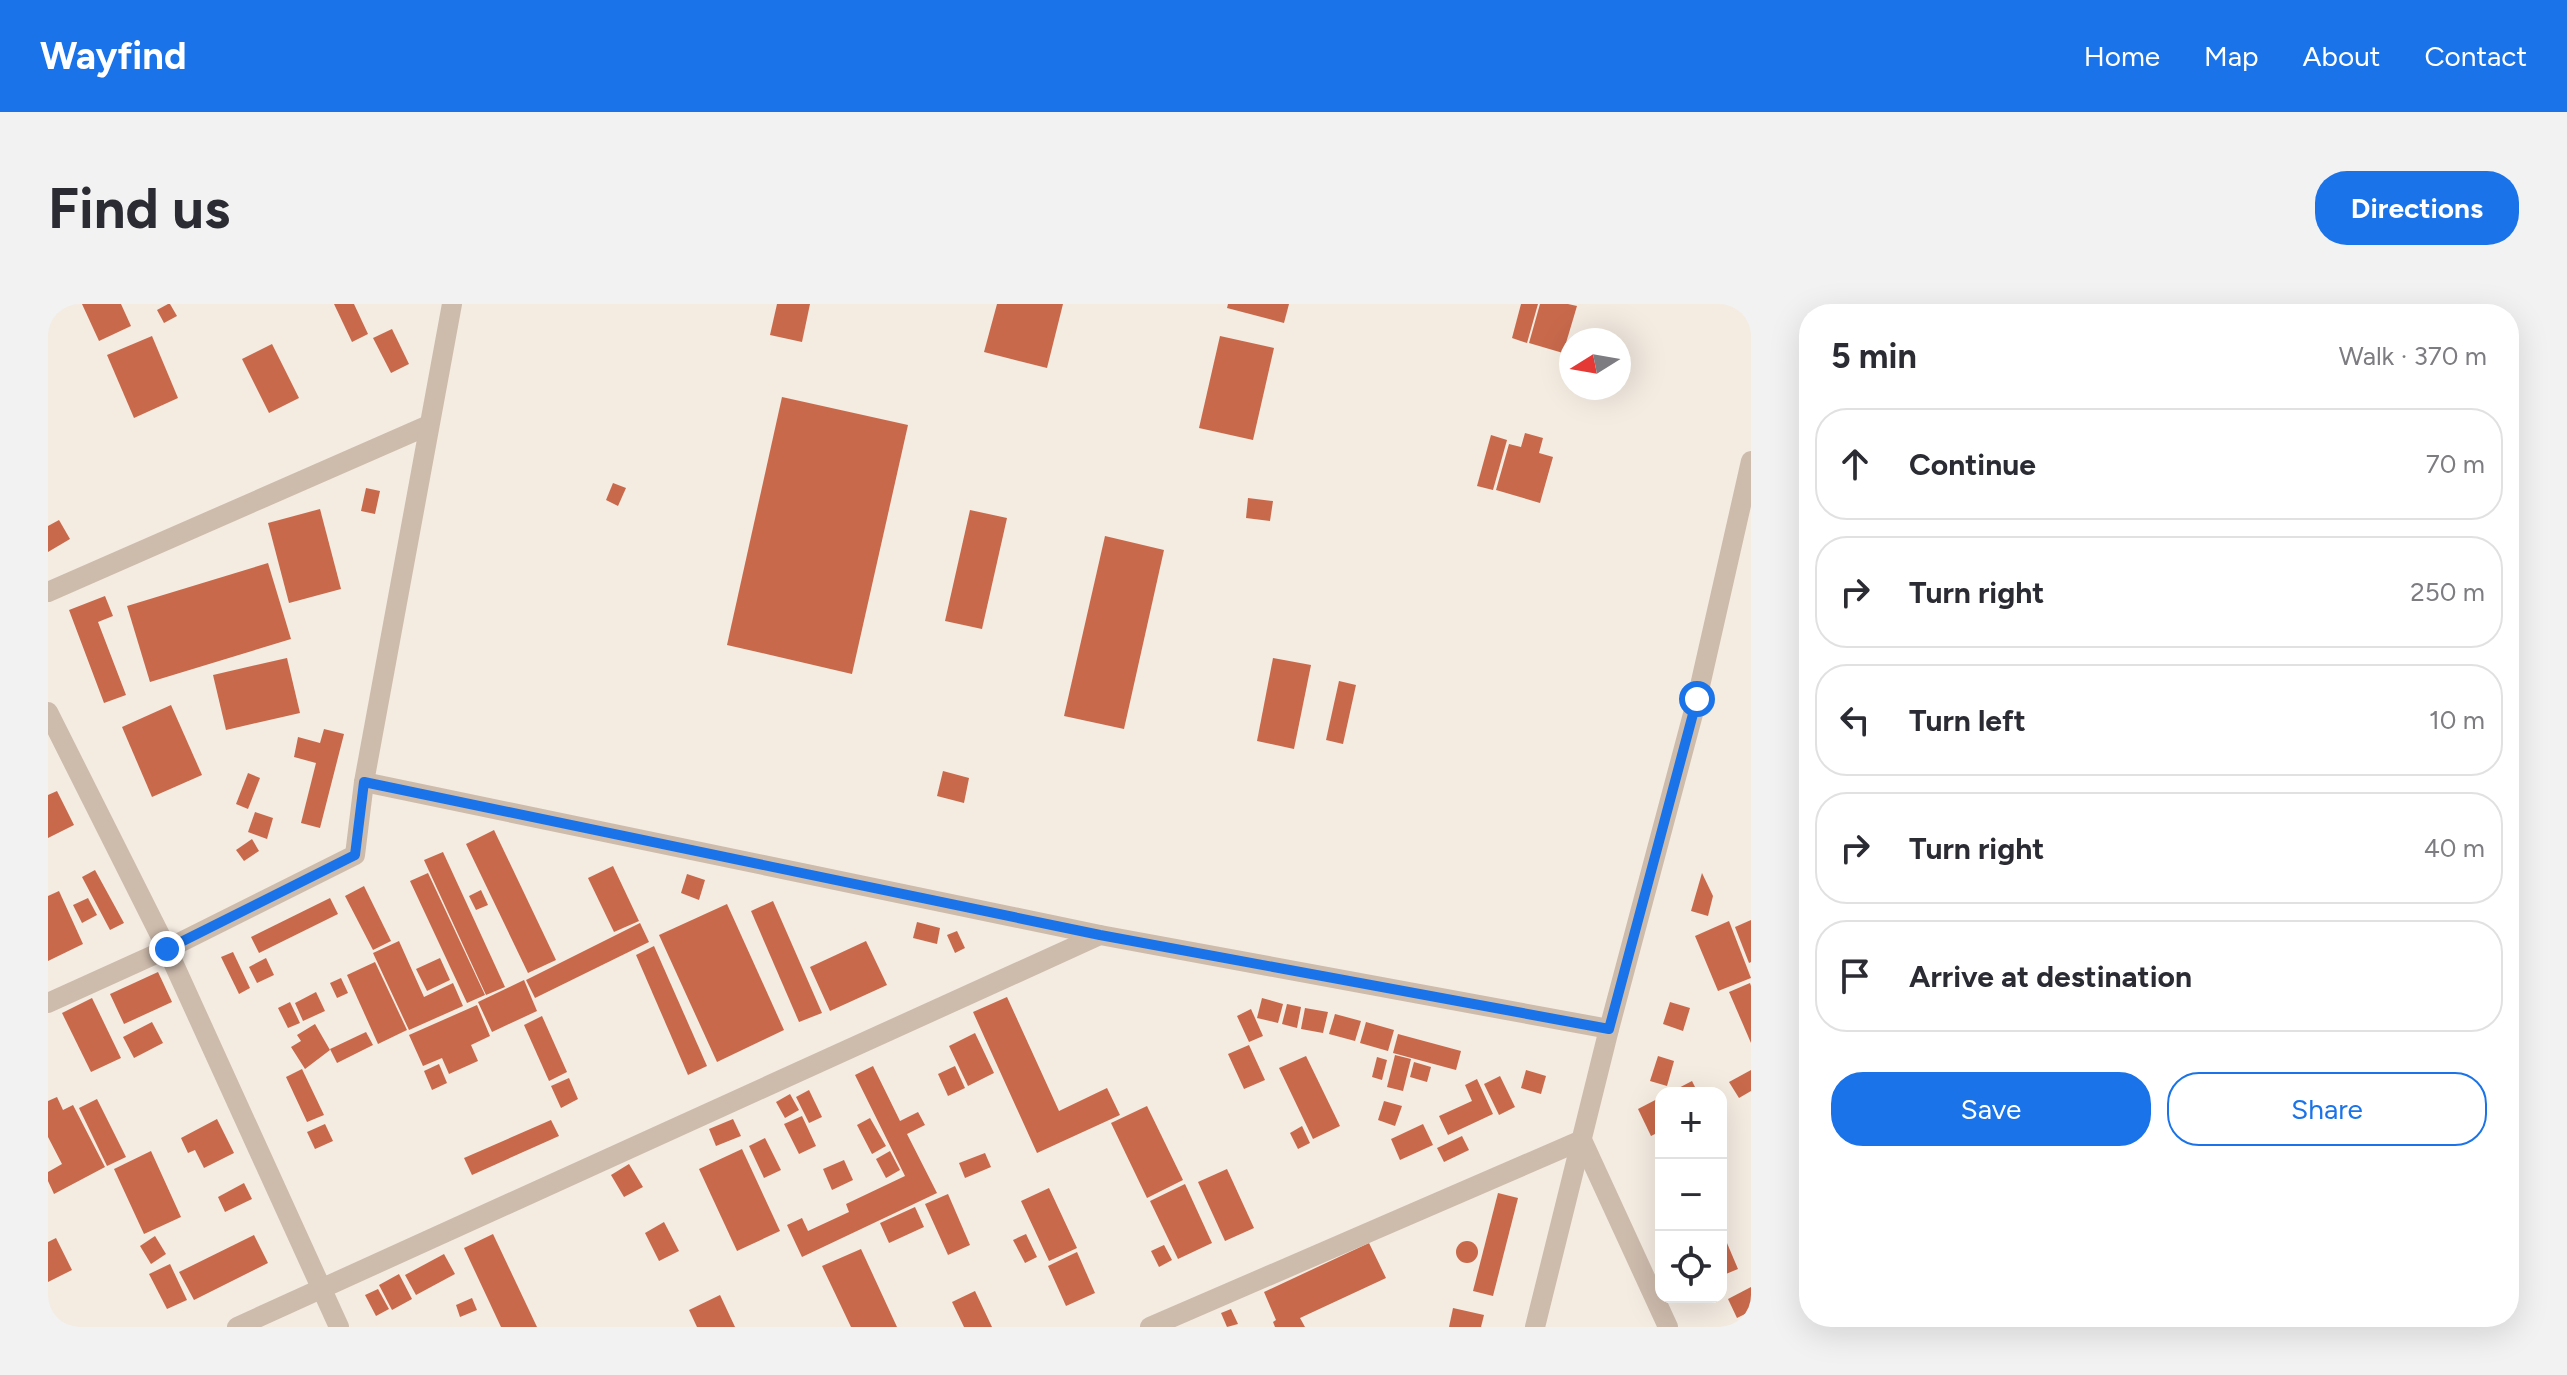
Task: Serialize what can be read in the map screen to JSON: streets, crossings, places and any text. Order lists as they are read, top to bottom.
{
  "north": "left",
  "page": {
    "header": "Wayfind",
    "nav": [
      "Home",
      "Map",
      "About",
      "Contact"
    ],
    "buttons": [
      "Directions",
      ["Save", "Share"]
    ],
    "title": "Find us",
    "heading": ["5 min", "Walk · 370 m"],
    "list": [
      ["Continue", "70 m"],
      ["Turn right", "250 m"],
      ["Turn left", "10 m"],
      ["Turn right", "40 m"],
      "Arrive at destination"
    ],
    "map_buttons": ["+", "−"]
  }
}
